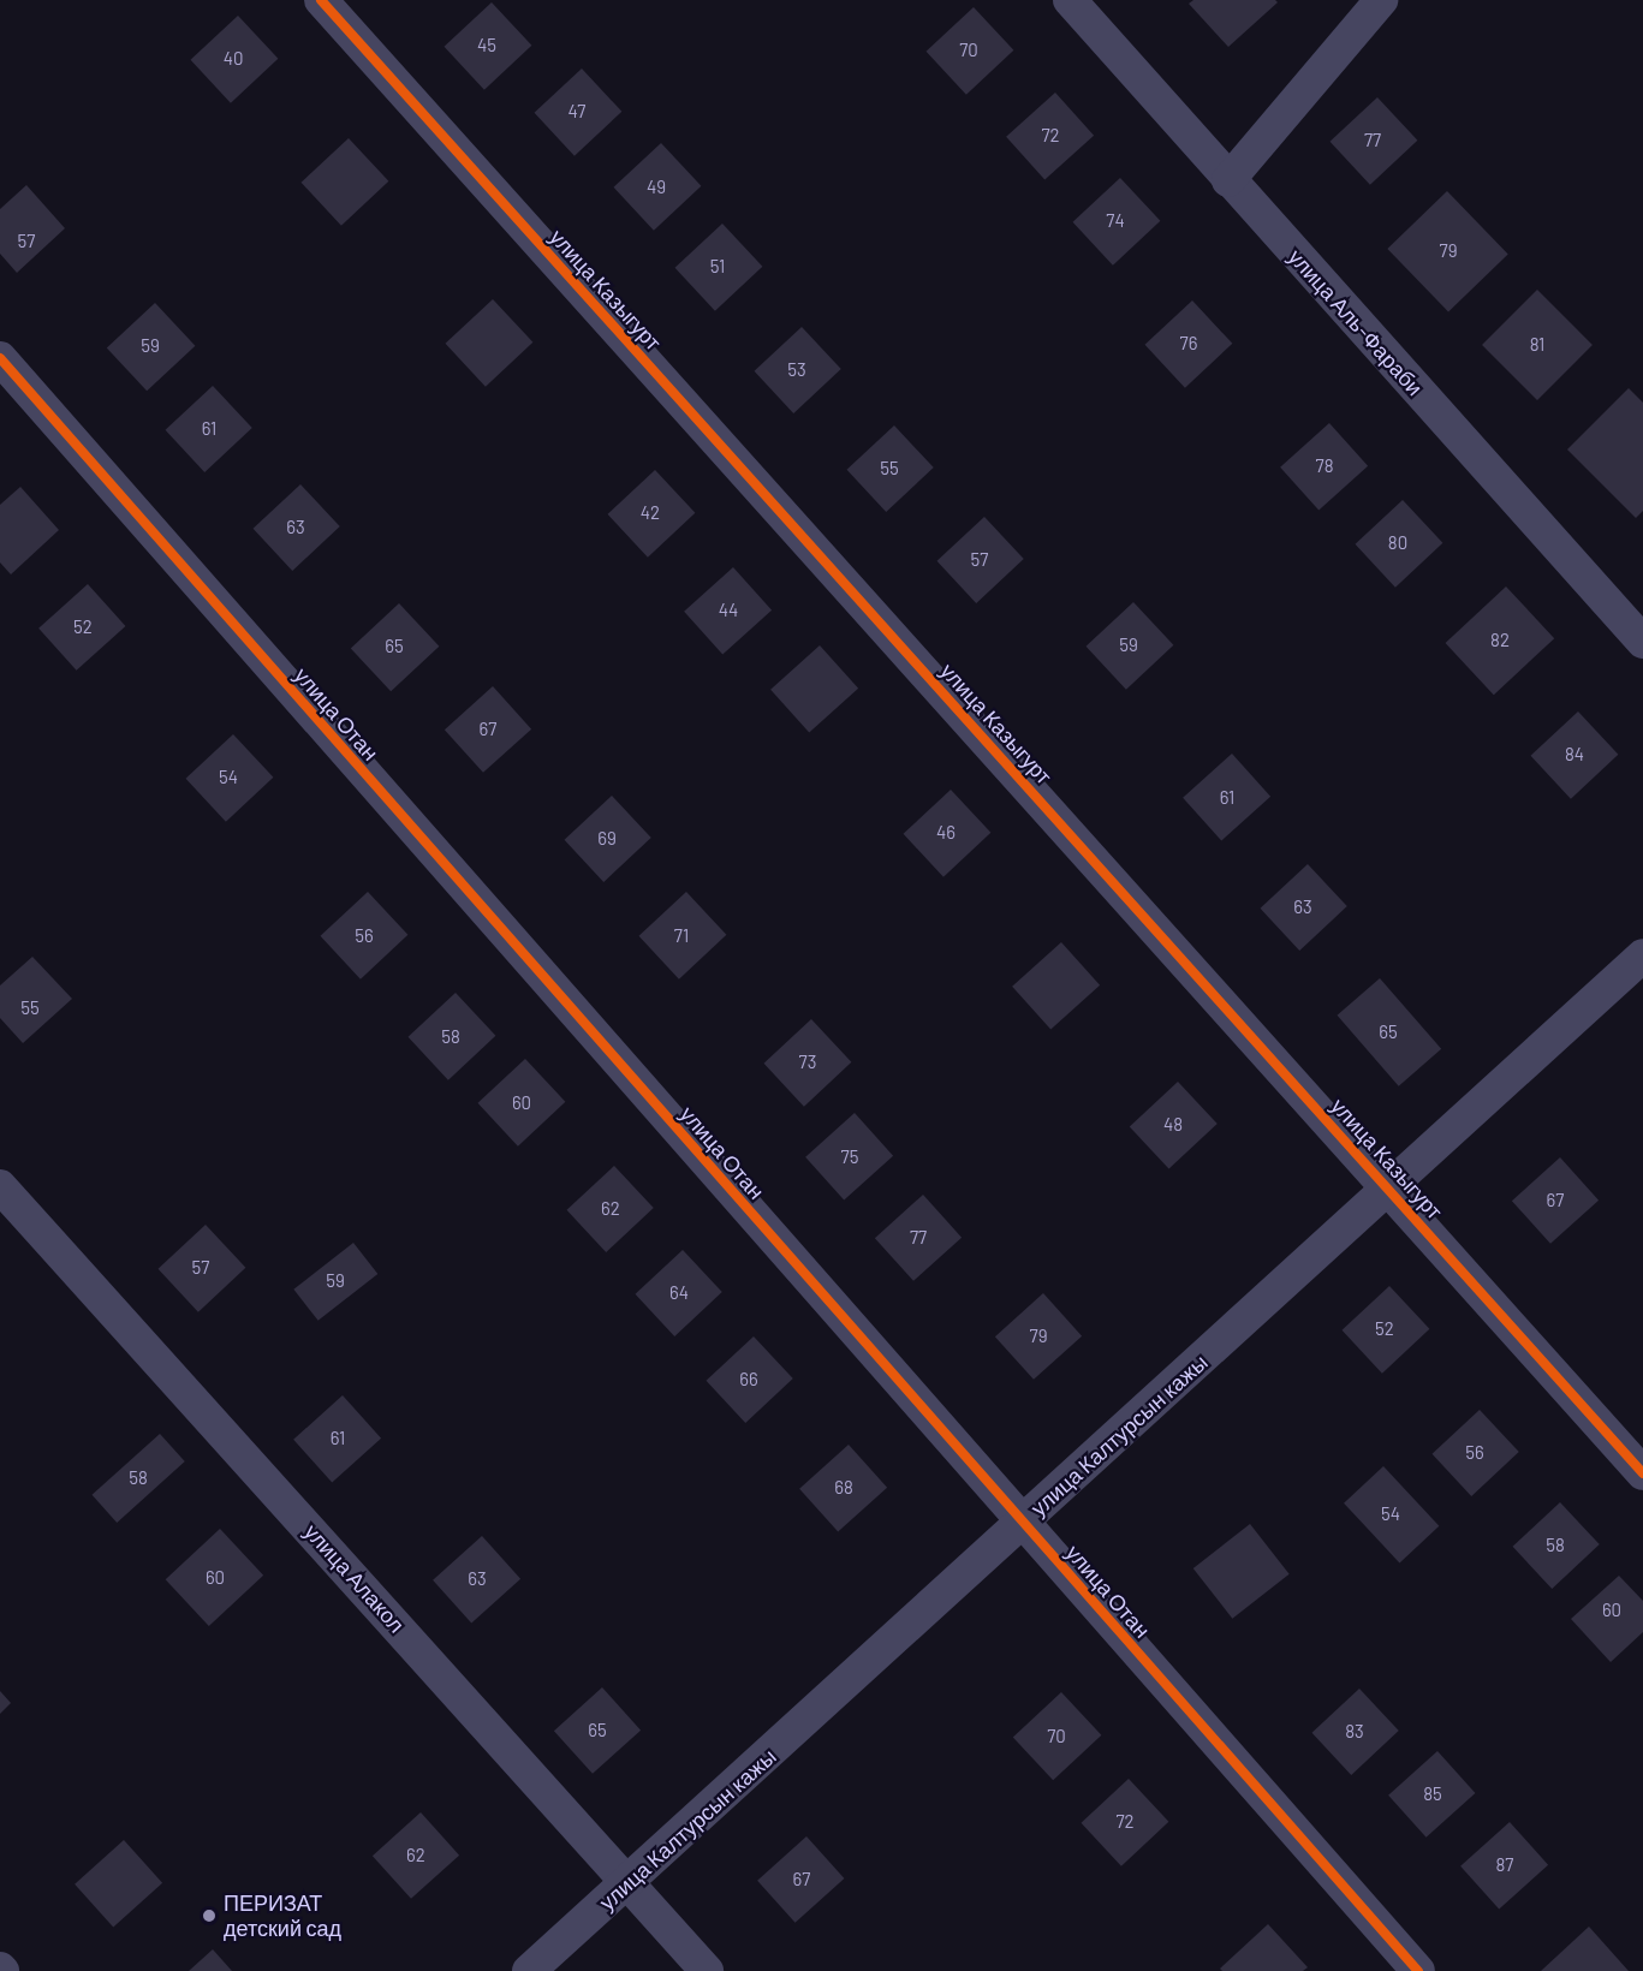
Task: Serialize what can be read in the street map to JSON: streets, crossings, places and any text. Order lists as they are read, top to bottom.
{
  "streets": {
    "street": [
      "улица Казыгурт",
      "улица Аль-Фараби",
      "улица Отан",
      "улица Калтурсын кажы",
      "улица Алакол"
    ]
  },
  "crossings": [
    ["улица Казыгурт", "улица Калтурсын кажы"],
    ["улица Отан", "улица Калтурсын кажы"],
    ["улица Калтурсын кажы", "улица Алакол"]
  ],
  "places": ["ПЕРИЗАТ детский сад"],
  "house_numbers": [
    "45",
    "70",
    "40",
    "47",
    "72",
    "77",
    "49",
    "74",
    "57",
    "79",
    "51",
    "76",
    "81",
    "59",
    "53",
    "61",
    "78",
    "55",
    "42",
    "63",
    "80",
    "57",
    "44",
    "52",
    "82",
    "59",
    "65",
    "67",
    "84",
    "54",
    "61",
    "46",
    "69",
    "63",
    "56",
    "71",
    "55",
    "65",
    "58",
    "73",
    "60",
    "48",
    "75",
    "67",
    "62",
    "77",
    "57",
    "59",
    "64",
    "52",
    "79",
    "66",
    "61",
    "56",
    "58",
    "68",
    "54",
    "58",
    "60",
    "63",
    "60",
    "65",
    "83",
    "70",
    "85",
    "72",
    "62",
    "87",
    "67"
  ]
}
